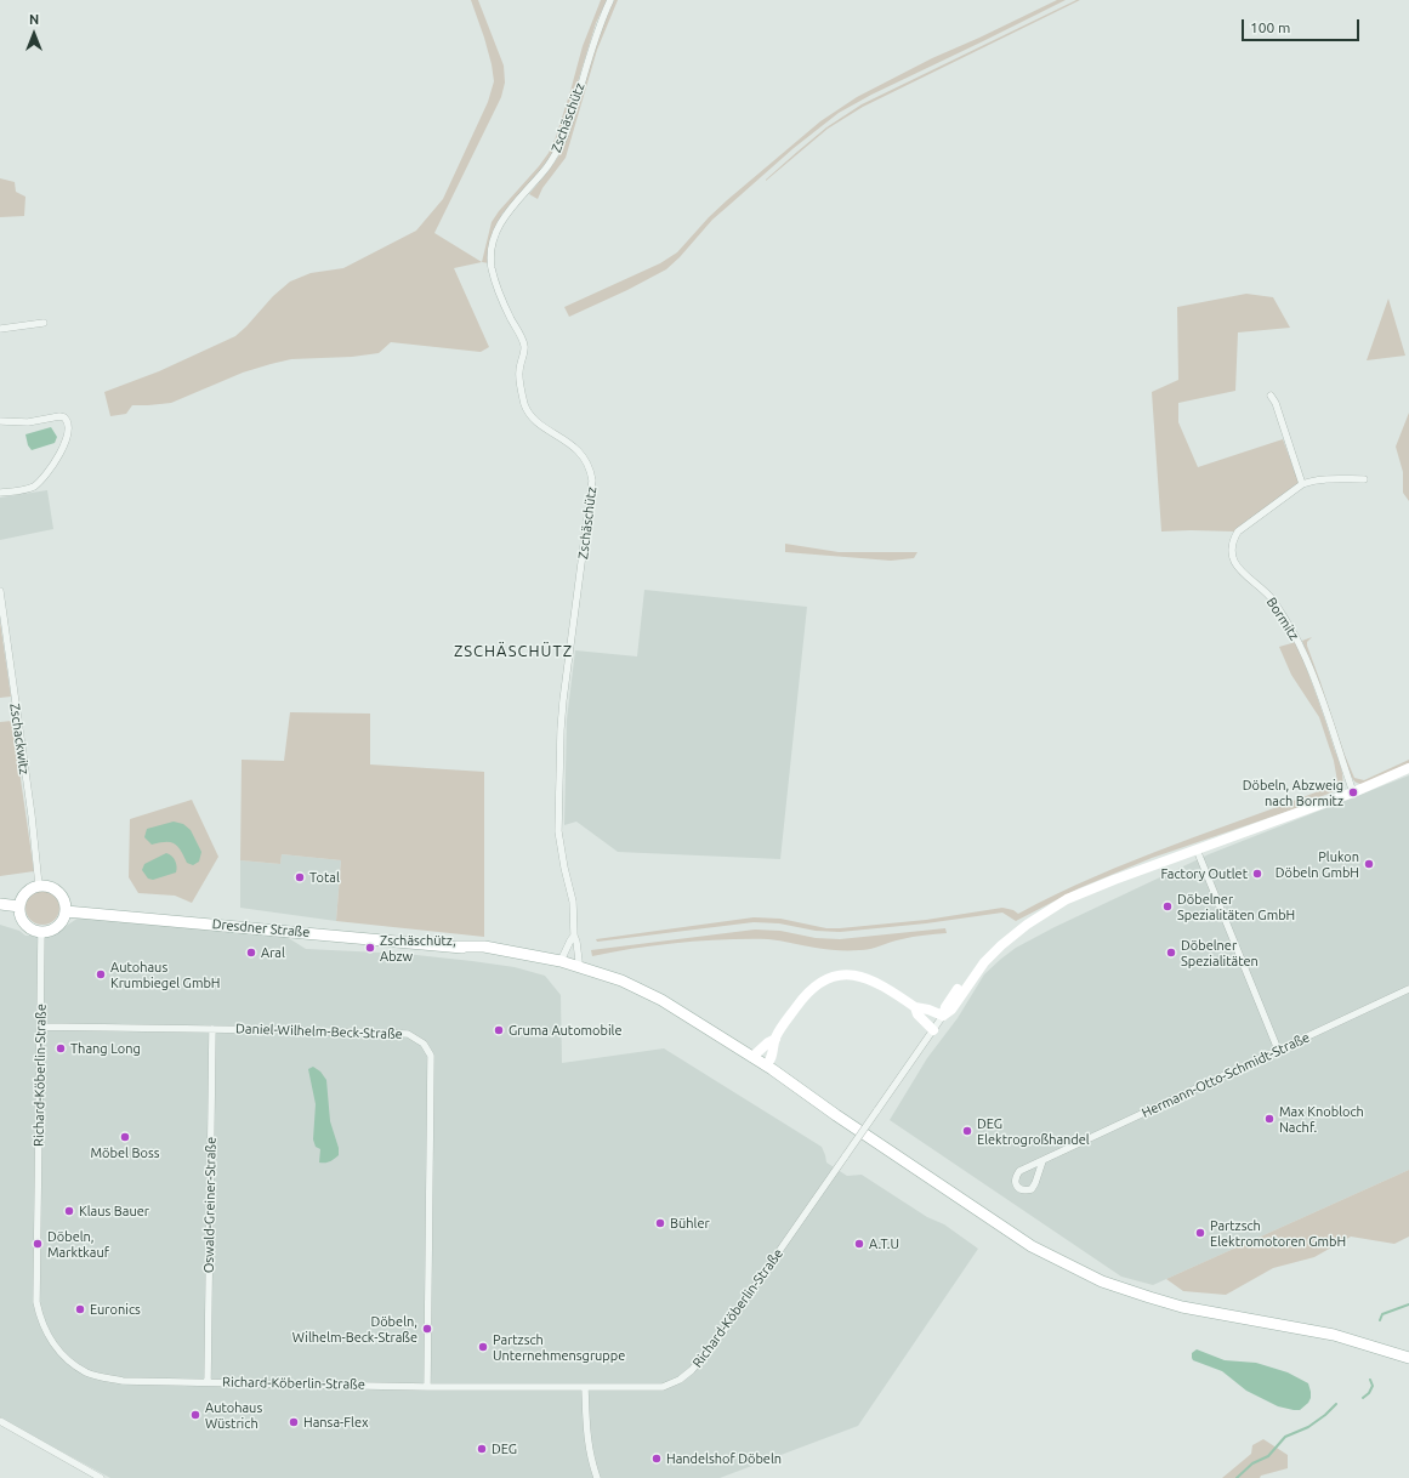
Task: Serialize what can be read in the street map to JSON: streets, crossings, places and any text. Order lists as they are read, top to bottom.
{
  "streets": {
    "main road": ["Dresdner Straße"],
    "street": [
      "Zschäschütz",
      "Bormitz",
      "Zschackwitz",
      "Daniel-Wilhelm-Beck-Straße",
      "Richard-Köberlin-Straße",
      "Hermann-Otto-Schmidt-Straße",
      "Oswald-Greiner-Straße"
    ]
  },
  "crossings": [
    ["Zschäschütz", "Dresdner Straße"],
    ["Zschackwitz", "Dresdner Straße"],
    ["Zschackwitz", "Richard-Köberlin-Straße"],
    ["Dresdner Straße", "Richard-Köberlin-Straße"],
    ["Daniel-Wilhelm-Beck-Straße", "Richard-Köberlin-Straße"],
    ["Daniel-Wilhelm-Beck-Straße", "Oswald-Greiner-Straße"],
    ["Richard-Köberlin-Straße", "Oswald-Greiner-Straße"]
  ],
  "districts": ["ZSCHÄSCHÜTZ"],
  "places": [
    "Döbeln, Abzweig nach Bormitz",
    "Plukon Döbeln GmbH",
    "Factory Outlet",
    "Total",
    "Döbelner Spezialitäten GmbH",
    "Zschäschütz, Abzw",
    "Aral",
    "Döbelner Spezialitäten",
    "Autohaus Krumbiegel GmbH",
    "Gruma Automobile",
    "Thang Long",
    "Max Knobloch Nachf.",
    "DEG Elektrogroßhandel",
    "Möbel Boss",
    "Klaus Bauer",
    "Bühler",
    "Partzsch Elektromotoren GmbH",
    "Döbeln, Marktkauf",
    "A.T.U",
    "Euronics",
    "Döbeln, Wilhelm-Beck-Straße",
    "Partzsch Unternehmensgruppe",
    "Autohaus Wüstrich",
    "Hansa-Flex",
    "DEG",
    "Handelshof Döbeln"
  ],
  "scale_bar": "100 m",
  "north": "top"
}
